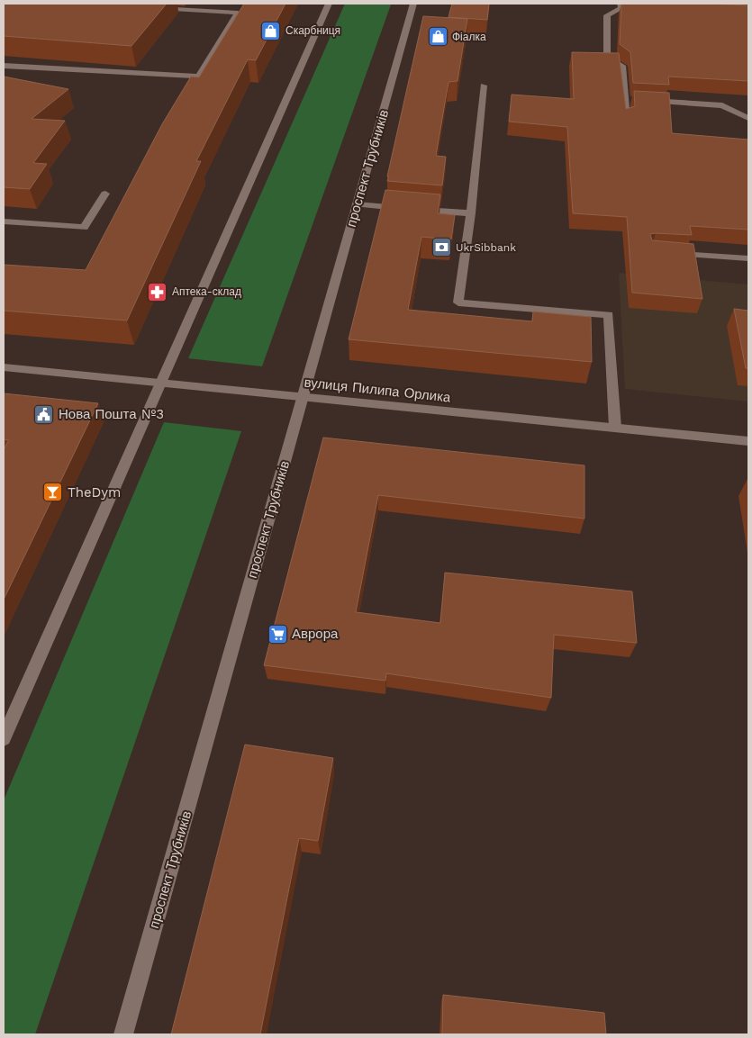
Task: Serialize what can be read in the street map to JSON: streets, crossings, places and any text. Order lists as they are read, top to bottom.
{
  "streets": {
    "main road": ["проспект Трубників", "вулиця Пилипа Орлика"]
  },
  "crossings": [
    ["проспект Трубників", "вулиця Пилипа Орлика"]
  ],
  "places": {
    "shop": ["Скарбниця", "Фіалка"],
    "bank": ["UkrSibbank"],
    "pharmacy": ["Аптека-склад"],
    "public building": ["Нова Пошта №3"],
    "bar": ["TheDym"],
    "supermarket": ["Аврора"]
  }
}
